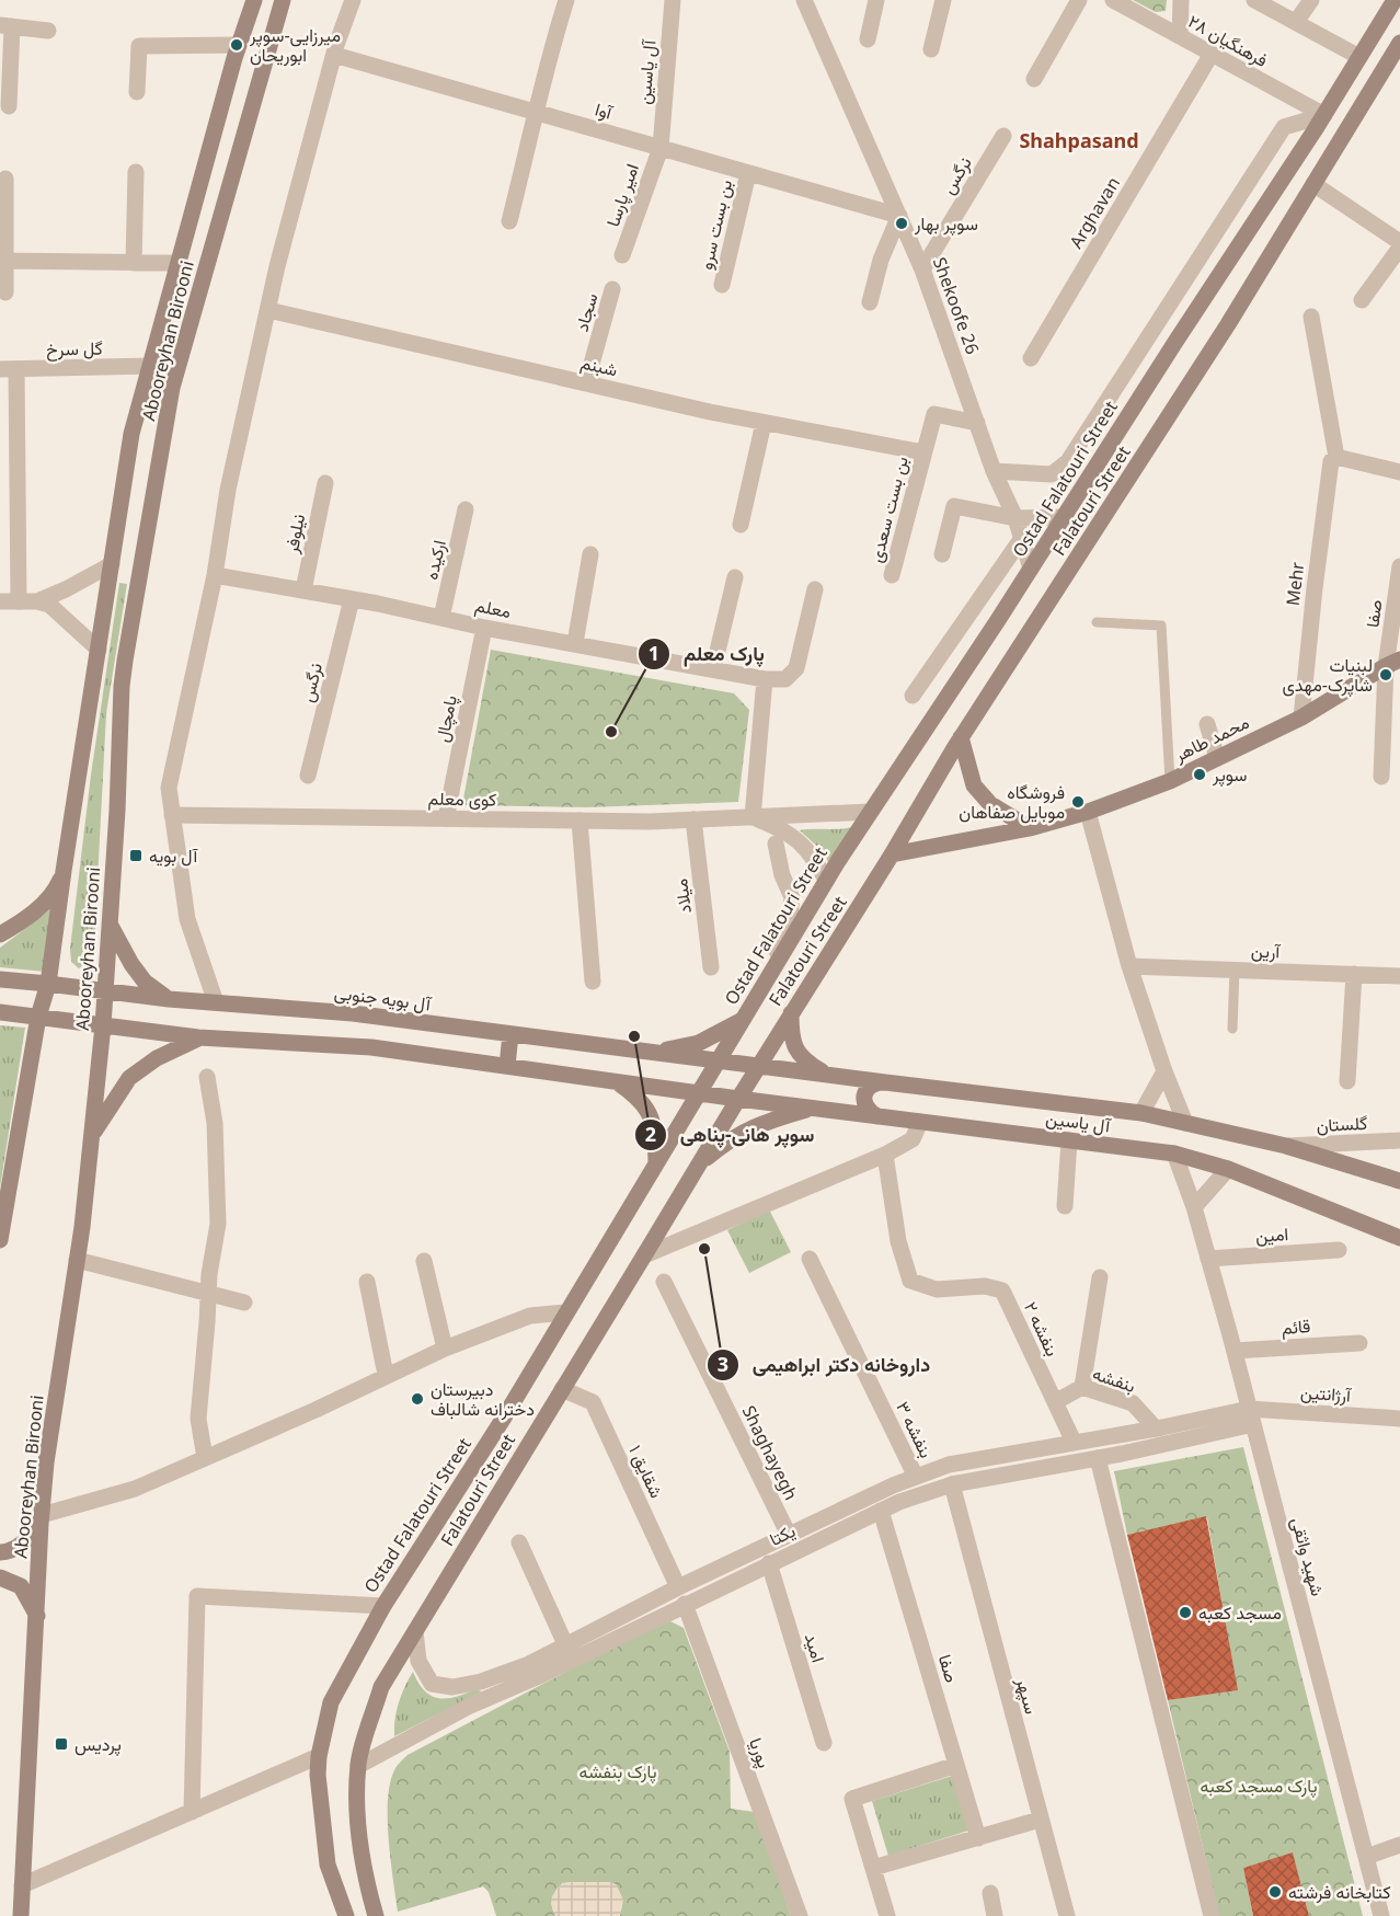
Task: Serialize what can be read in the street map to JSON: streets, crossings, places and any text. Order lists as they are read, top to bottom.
{
  "streets": {
    "main road": [
      "آل یاسین",
      "Abooreyhan Birooni",
      "Ostad Falatouri Street",
      "Falatouri Street",
      "محمد طاهر",
      "آل بویه جنوبی"
    ],
    "street": [
      "فرهنگیان ۲۸",
      "آوا",
      "نرگس",
      "امیر پارسا",
      "Arghavan",
      "بن بست سرو",
      "Shekoofe 26",
      "سجاد",
      "گل سرخ",
      "شبنم",
      "بن بست سعدی",
      "نیلوفر",
      "ارکیده",
      "Mehr",
      "معلم",
      "صفا",
      "پامچال",
      "کوی معلم",
      "میلاد",
      "آرین",
      "گلستان",
      "امین",
      "قائم",
      "بنفشه ۲",
      "بنفشه",
      "آرژانتین",
      "بنفشه ۳",
      "Shaghayegh",
      "شقایق ۱",
      "یکتا",
      "شهید واثقی",
      "امید",
      "سپهر",
      "پوریا"
    ]
  },
  "crossings": [
    ["فرهنگیان ۲۸", "Arghavan"],
    ["فرهنگیان ۲۸", "Ostad Falatouri Street"],
    ["آل یاسین", "آوا"],
    ["آل یاسین", "امیر پارسا"],
    ["آل یاسین", "Falatouri Street"],
    ["آل یاسین", "آل بویه جنوبی"],
    ["آل یاسین", "گلستان"],
    ["آل یاسین", "شهید واثقی"],
    ["آوا", "امیر پارسا"],
    ["آوا", "بن بست سرو"],
    ["آوا", "Shekoofe 26"],
    ["نرگس", "Shekoofe 26"],
    ["نرگس", "معلم"],
    ["Shekoofe 26", "Ostad Falatouri Street"],
    ["Shekoofe 26", "بن بست سعدی"],
    ["سجاد", "شبنم"],
    ["Abooreyhan Birooni", "گل سرخ"],
    ["Abooreyhan Birooni", "آل بویه جنوبی"],
    ["شبنم", "بن بست سعدی"],
    ["Ostad Falatouri Street", "کوی معلم"],
    ["Ostad Falatouri Street", "آل بویه جنوبی"],
    ["Falatouri Street", "محمد طاهر"],
    ["Falatouri Street", "آل بویه جنوبی"],
    ["Falatouri Street", "شقایق ۱"],
    ["Falatouri Street", "یکتا"],
    ["نیلوفر", "معلم"],
    ["ارکیده", "معلم"],
    ["Mehr", "محمد طاهر"],
    ["معلم", "پامچال"],
    ["صفا", "محمد طاهر"],
    ["صفا", "یکتا"],
    ["پامچال", "کوی معلم"],
    ["کوی معلم", "میلاد"],
    ["امین", "شهید واثقی"],
    ["قائم", "شهید واثقی"],
    ["بنفشه ۲", "بنفشه"],
    ["بنفشه ۲", "یکتا"],
    ["بنفشه", "یکتا"],
    ["آرژانتین", "یکتا"],
    ["آرژانتین", "شهید واثقی"],
    ["بنفشه ۳", "یکتا"],
    ["Shaghayegh", "یکتا"],
    ["شقایق ۱", "یکتا"],
    ["یکتا", "شهید واثقی"],
    ["یکتا", "امید"],
    ["یکتا", "سپهر"],
    ["یکتا", "پوریا"]
  ],
  "districts": ["Shahpasand"],
  "parks": ["پارک بنفشه", "پارک مسجد کعبه"],
  "places": {
    "other": [
      "میرزایی-سوپر ابوریحان",
      "سوپر بهار",
      "لبنیات شاپرک-مهدی",
      "پارک معلم",
      "سوپر",
      "فروشگاه موبایل صفاهان",
      "سوپر هانی-پناهی",
      "داروخانه دکتر ابراهیمی",
      "دبیرستان دخترانه شالباف",
      "مسجد کعبه",
      "کتابخانه فرشته"
    ],
    "transit": ["آل بویه", "پردیس"]
  }
}
